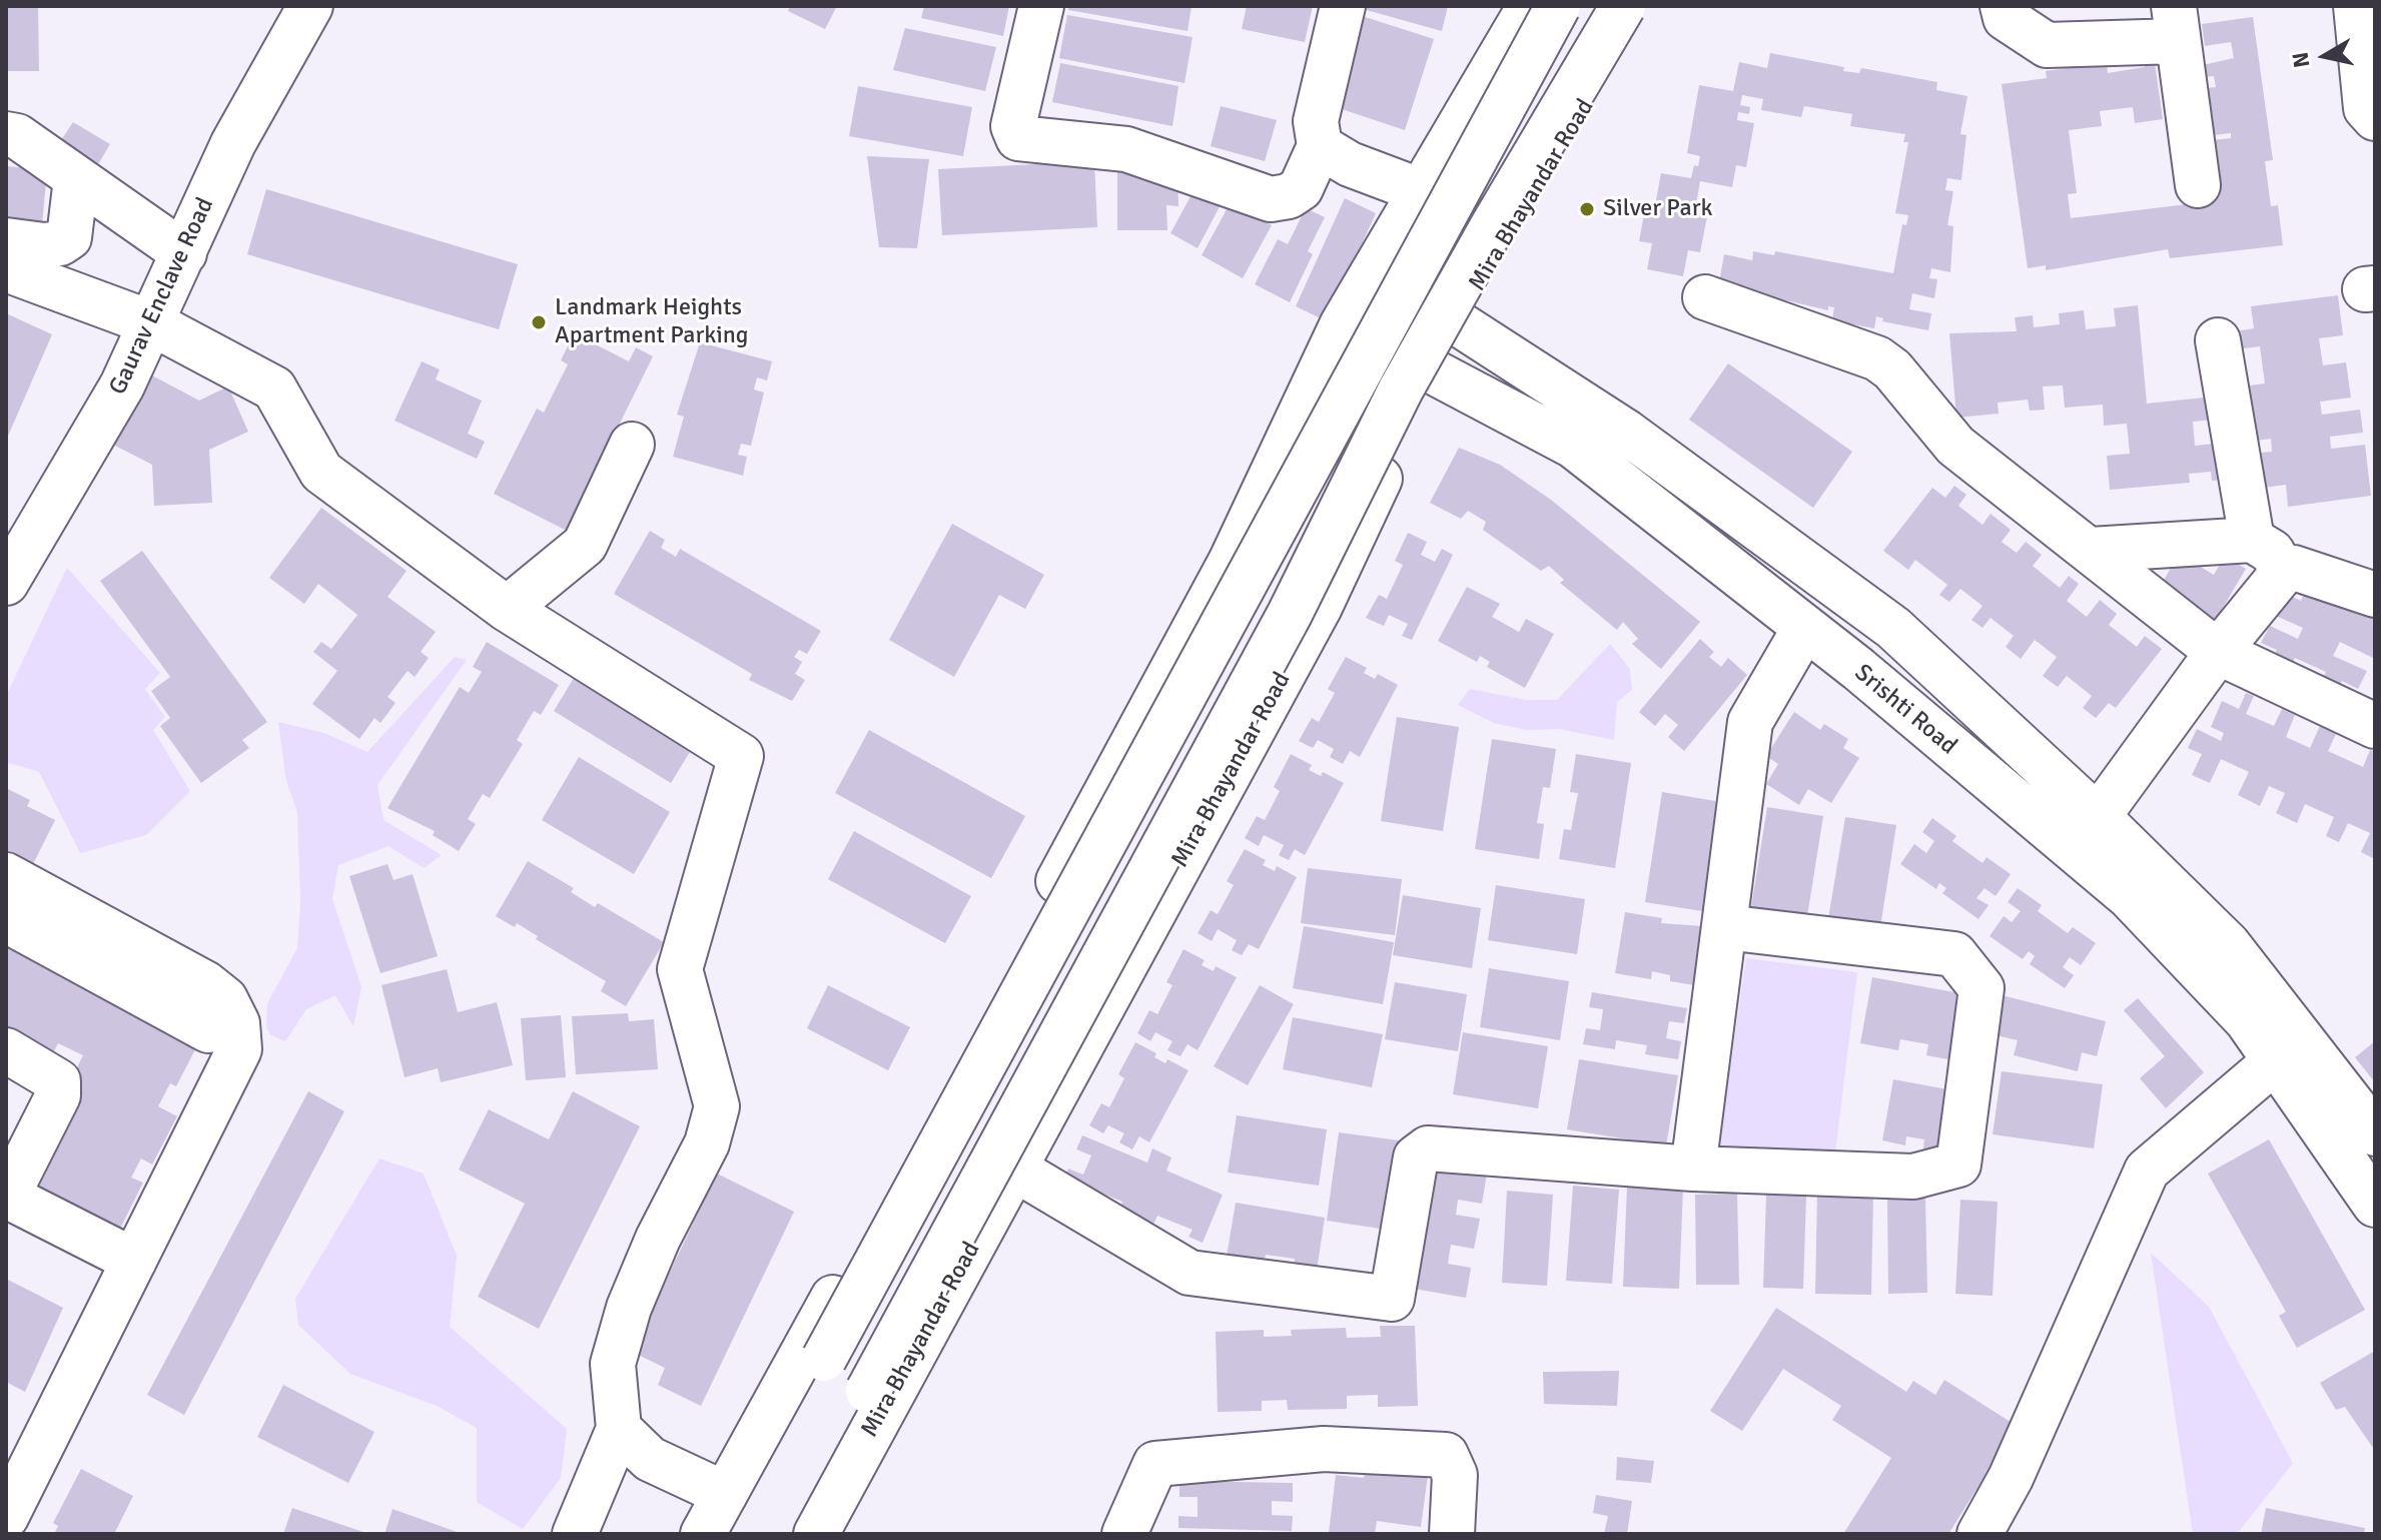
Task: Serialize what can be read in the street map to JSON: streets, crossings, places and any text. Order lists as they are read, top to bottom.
{
  "streets": {
    "main road": ["Mira Bhayandar Road", "Gaurav Enclave Road", "Srishti Road"]
  },
  "crossings": [
    ["Mira Bhayandar Road", "Srishti Road"]
  ],
  "places": ["Silver Park", "Landmark Heights Apartment Parking"],
  "north": "left"
}
